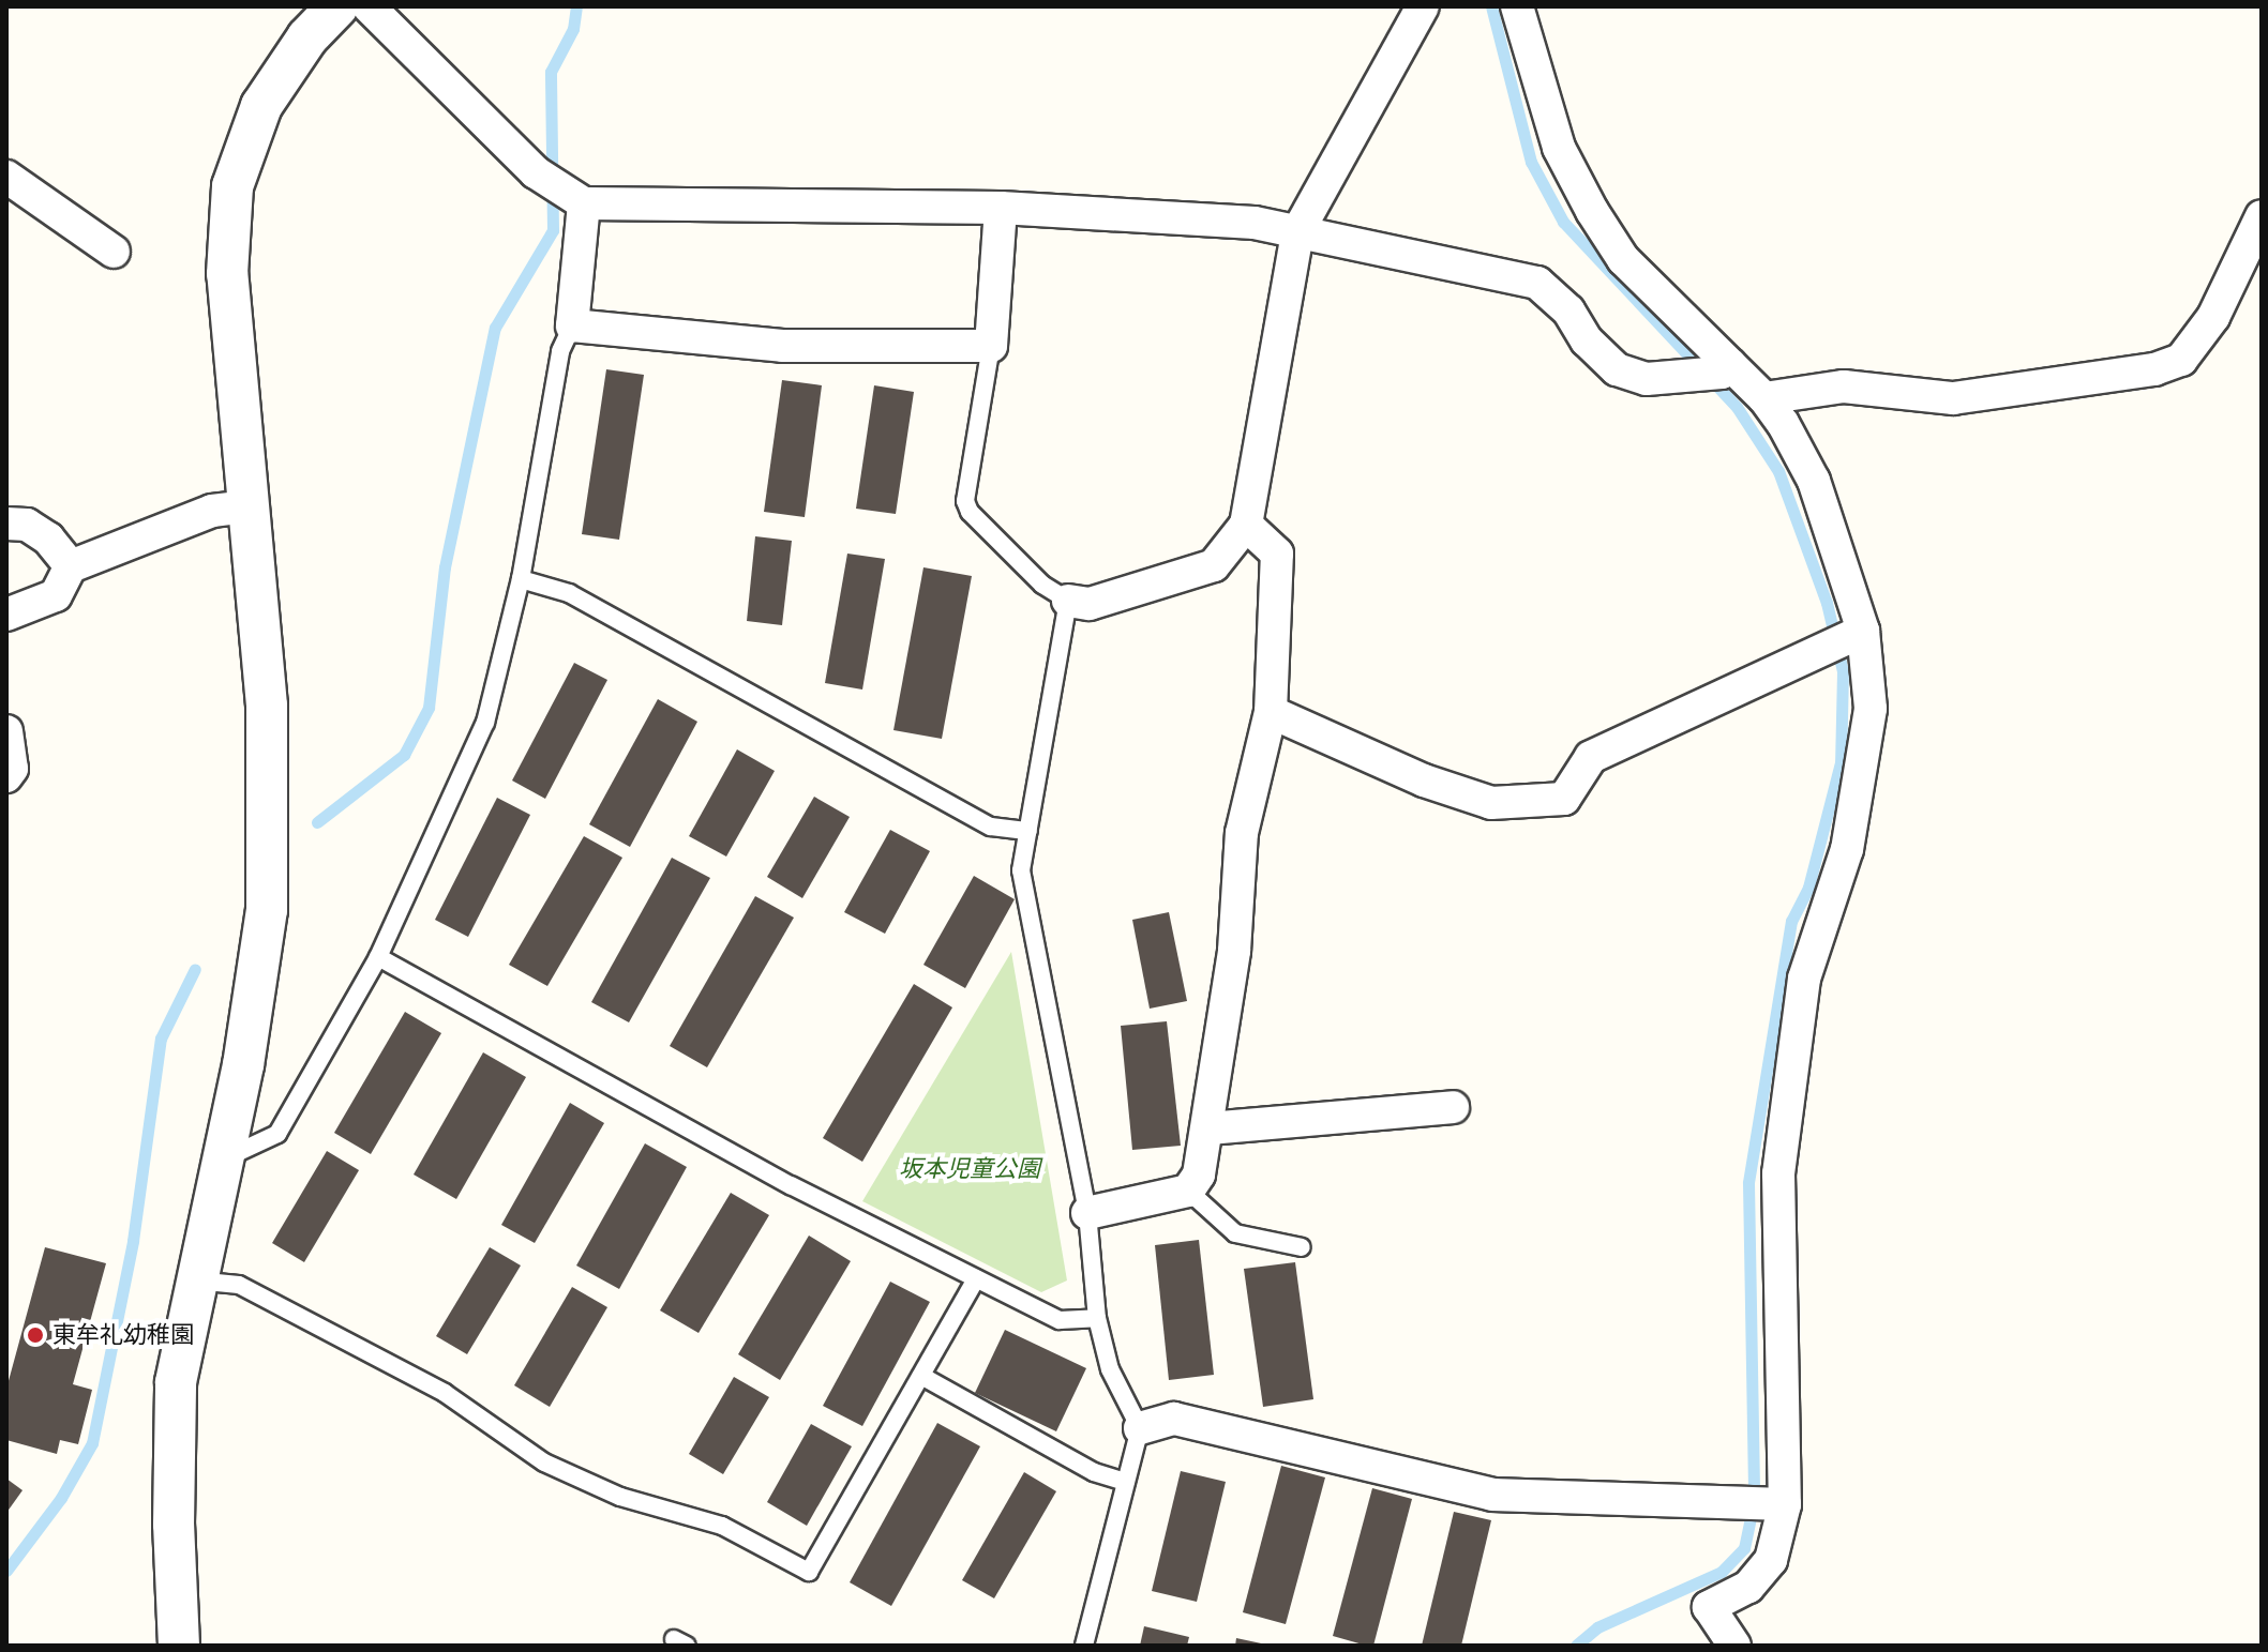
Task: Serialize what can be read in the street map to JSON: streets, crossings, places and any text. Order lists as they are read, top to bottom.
{
  "parks": ["坂本児童公園"],
  "places": ["東牟礼幼稚園"]
}
